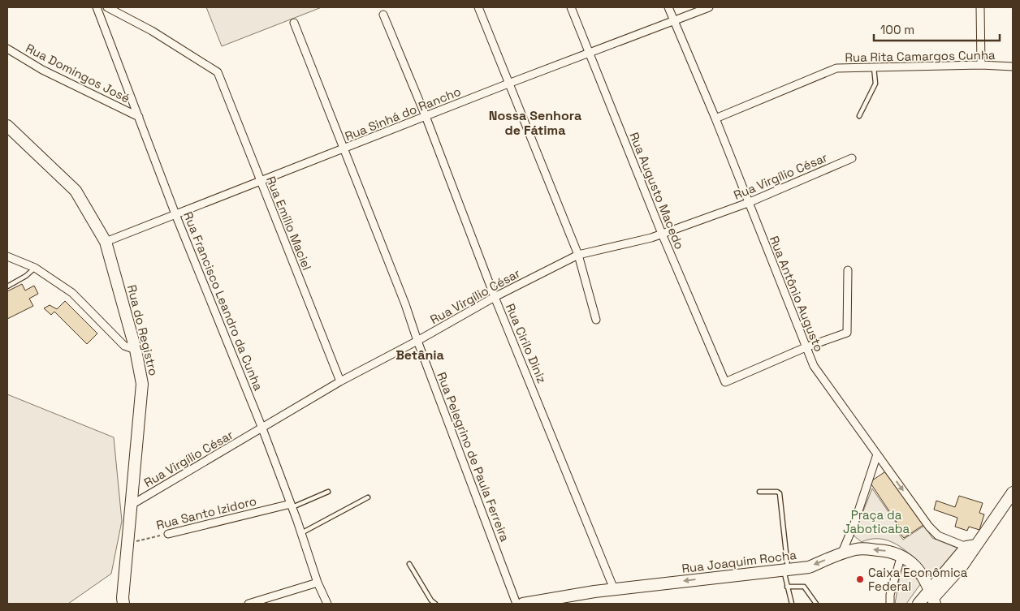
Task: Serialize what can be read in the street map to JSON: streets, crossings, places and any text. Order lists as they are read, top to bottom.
{
  "streets": {
    "main road": ["Rua do Registro", "Rua Joaquim Rocha"],
    "street": [
      "Rua Rita Camargos Cunha",
      "Rua Domingos José",
      "Rua Sinhá do Rancho",
      "Rua Virgílio César",
      "Rua Augusto Macedo",
      "Rua Emílio Maciel",
      "Rua Antônio Augusto",
      "Rua Francisco Leandro da Cunha",
      "Rua Cirilo Diniz",
      "Rua Pelegrino de Paula Ferreira",
      "Rua Santo Izidoro"
    ]
  },
  "crossings": [
    ["Rua Rita Camargos Cunha", "Rua Antônio Augusto"],
    ["Rua Domingos José", "Rua Francisco Leandro da Cunha"],
    ["Rua Sinhá do Rancho", "Rua Augusto Macedo"],
    ["Rua Sinhá do Rancho", "Rua Emílio Maciel"],
    ["Rua Sinhá do Rancho", "Rua Antônio Augusto"],
    ["Rua Sinhá do Rancho", "Rua Francisco Leandro da Cunha"],
    ["Rua Sinhá do Rancho", "Rua do Registro"],
    ["Rua Sinhá do Rancho", "Rua Cirilo Diniz"],
    ["Rua Sinhá do Rancho", "Rua Pelegrino de Paula Ferreira"],
    ["Rua Virgílio César", "Rua Augusto Macedo"],
    ["Rua Virgílio César", "Rua Emílio Maciel"],
    ["Rua Virgílio César", "Rua Antônio Augusto"],
    ["Rua Virgílio César", "Rua Francisco Leandro da Cunha"],
    ["Rua Virgílio César", "Rua do Registro"],
    ["Rua Virgílio César", "Rua Cirilo Diniz"],
    ["Rua Virgílio César", "Rua Pelegrino de Paula Ferreira"],
    ["Rua Augusto Macedo", "Rua Antônio Augusto"],
    ["Rua Francisco Leandro da Cunha", "Rua Santo Izidoro"],
    ["Rua do Registro", "Rua Santo Izidoro"],
    ["Rua Cirilo Diniz", "Rua Joaquim Rocha"]
  ],
  "one_way": ["Rua Joaquim Rocha"],
  "districts": ["Nossa Senhora de Fátima", "Betânia"],
  "parks": ["Praça da Jaboticaba"],
  "places": ["Caixa Econômica Federal"],
  "scale_bar": "100 m"
}
